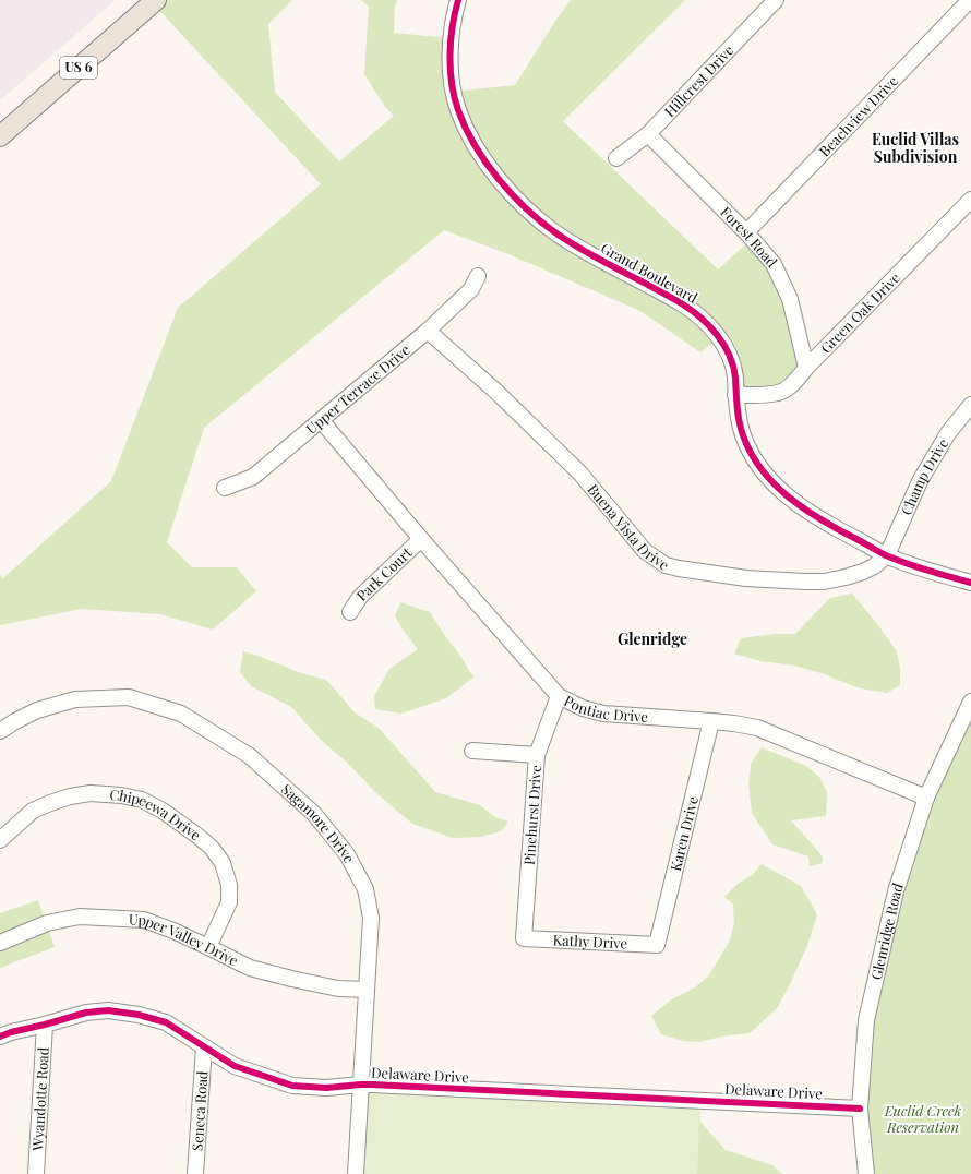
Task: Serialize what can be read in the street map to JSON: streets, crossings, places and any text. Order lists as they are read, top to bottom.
{
  "streets": {
    "main road": ["US 6"],
    "street": [
      "Hillcrest Drive",
      "Beachview Drive",
      "Forest Road",
      "Grand Boulevard",
      "Green Oak Drive",
      "Upper Terrace Drive",
      "Champ Drive",
      "Buena Vista Drive",
      "Park Court",
      "Pontiac Drive",
      "Pinehurst Drive",
      "Chipeewa Drive",
      "Sagamore Drive",
      "Karen Drive",
      "Glenridge Road",
      "Upper Valley Drive",
      "Kathy Drive",
      "Delaware Drive",
      "Wyandotte Road",
      "Seneca Road"
    ]
  },
  "crossings": [
    ["Hillcrest Drive", "Forest Road"],
    ["Beachview Drive", "Forest Road"],
    ["Forest Road", "Green Oak Drive"],
    ["Grand Boulevard", "Green Oak Drive"],
    ["Grand Boulevard", "Champ Drive"],
    ["Grand Boulevard", "Buena Vista Drive"],
    ["Upper Terrace Drive", "Buena Vista Drive"],
    ["Upper Terrace Drive", "Pontiac Drive"],
    ["Champ Drive", "Buena Vista Drive"],
    ["Park Court", "Pontiac Drive"],
    ["Pontiac Drive", "Pinehurst Drive"],
    ["Pontiac Drive", "Karen Drive"],
    ["Pontiac Drive", "Glenridge Road"],
    ["Pinehurst Drive", "Kathy Drive"],
    ["Chipeewa Drive", "Upper Valley Drive"],
    ["Sagamore Drive", "Upper Valley Drive"],
    ["Sagamore Drive", "Delaware Drive"],
    ["Karen Drive", "Kathy Drive"],
    ["Glenridge Road", "Delaware Drive"],
    ["Delaware Drive", "Wyandotte Road"],
    ["Delaware Drive", "Seneca Road"]
  ],
  "districts": ["Euclid Villas Subdivision", "Glenridge"],
  "parks": ["Euclid Creek Reservation"]
}
